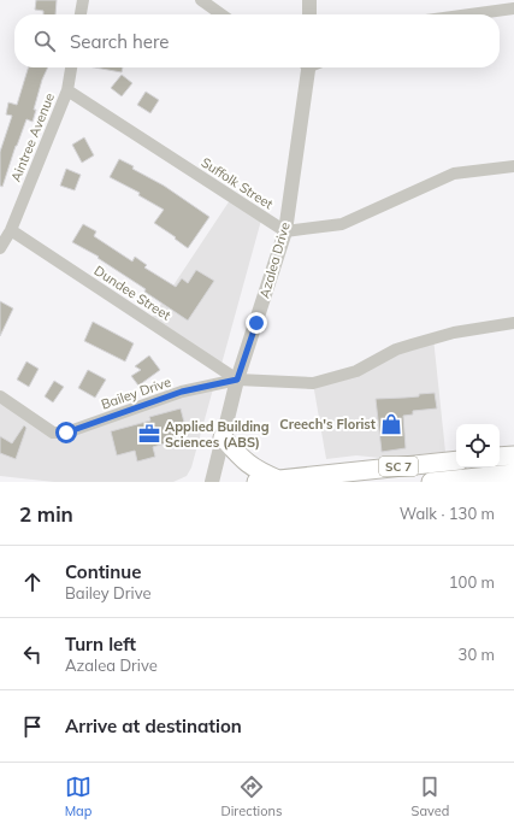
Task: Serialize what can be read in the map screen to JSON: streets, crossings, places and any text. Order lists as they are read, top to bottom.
{
  "streets": {
    "main road": ["SC 7"],
    "street": [
      "Aintree Avenue",
      "Suffolk Street",
      "Azalea Drive",
      "Dundee Street",
      "Bailey Drive"
    ]
  },
  "crossings": [
    ["Aintree Avenue", "Suffolk Street"],
    ["Aintree Avenue", "Dundee Street"],
    ["Suffolk Street", "Azalea Drive"],
    ["Azalea Drive", "Dundee Street"],
    ["Azalea Drive", "Bailey Drive"],
    ["Dundee Street", "Bailey Drive"]
  ],
  "places": {
    "shop": ["Creech's Florist"],
    "office": ["Applied Building Sciences (ABS)"]
  },
  "page": {
    "search": "Search here",
    "heading": ["2 min", "Walk · 130 m"],
    "list": [
      ["Continue", "Bailey Drive", "100 m"],
      ["Turn left", "Azalea Drive", "30 m"],
      "Arrive at destination"
    ],
    "nav": ["Map", "Directions", "Saved"]
  }
}
